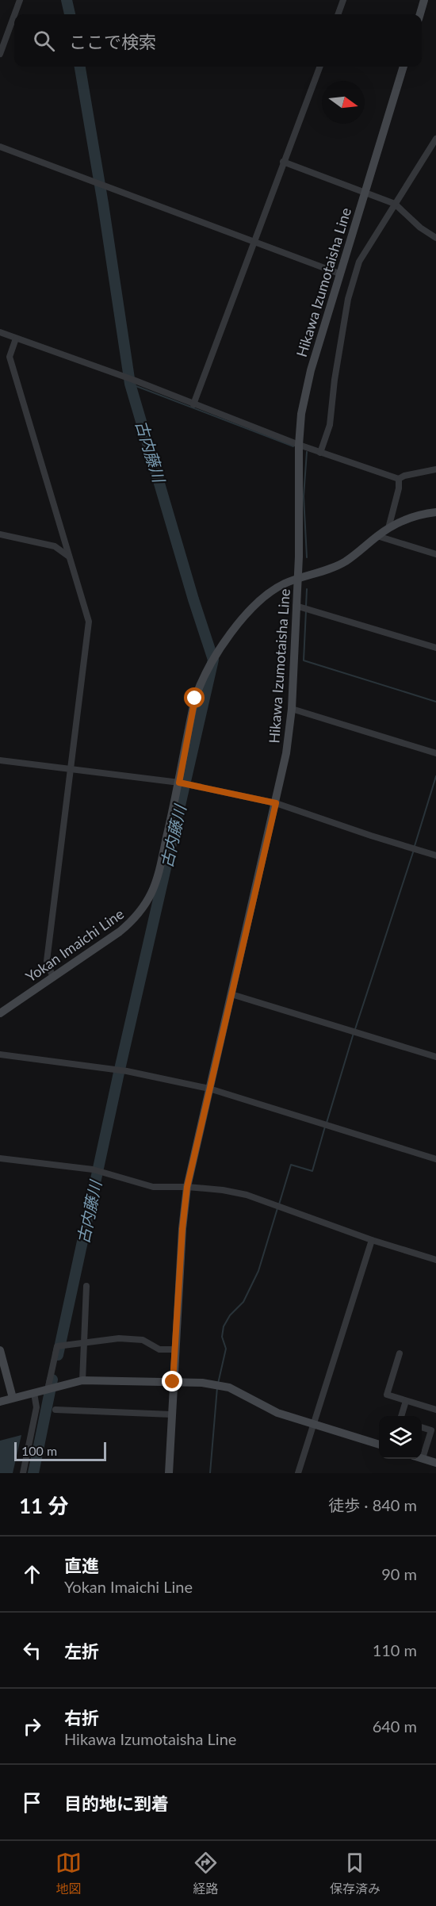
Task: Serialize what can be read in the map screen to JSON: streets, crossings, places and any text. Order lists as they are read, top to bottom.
{
  "streets": {
    "main road": ["Hikawa Izumotaisha Line", "Yokan Imaichi Line"]
  },
  "crossings": [
    ["Hikawa Izumotaisha Line", "Yokan Imaichi Line"]
  ],
  "water": ["古内藤川"],
  "scale_bar": "100 m",
  "north": "right",
  "page": {
    "search": "ここで検索",
    "scale": "100 m",
    "heading": ["11 分", "徒歩 · 840 m"],
    "list": [
      ["直進", "Yokan Imaichi Line", "90 m"],
      ["左折", "110 m"],
      ["右折", "Hikawa Izumotaisha Line", "640 m"],
      "目的地に到着"
    ],
    "nav": ["地図", "経路", "保存済み"]
  }
}
